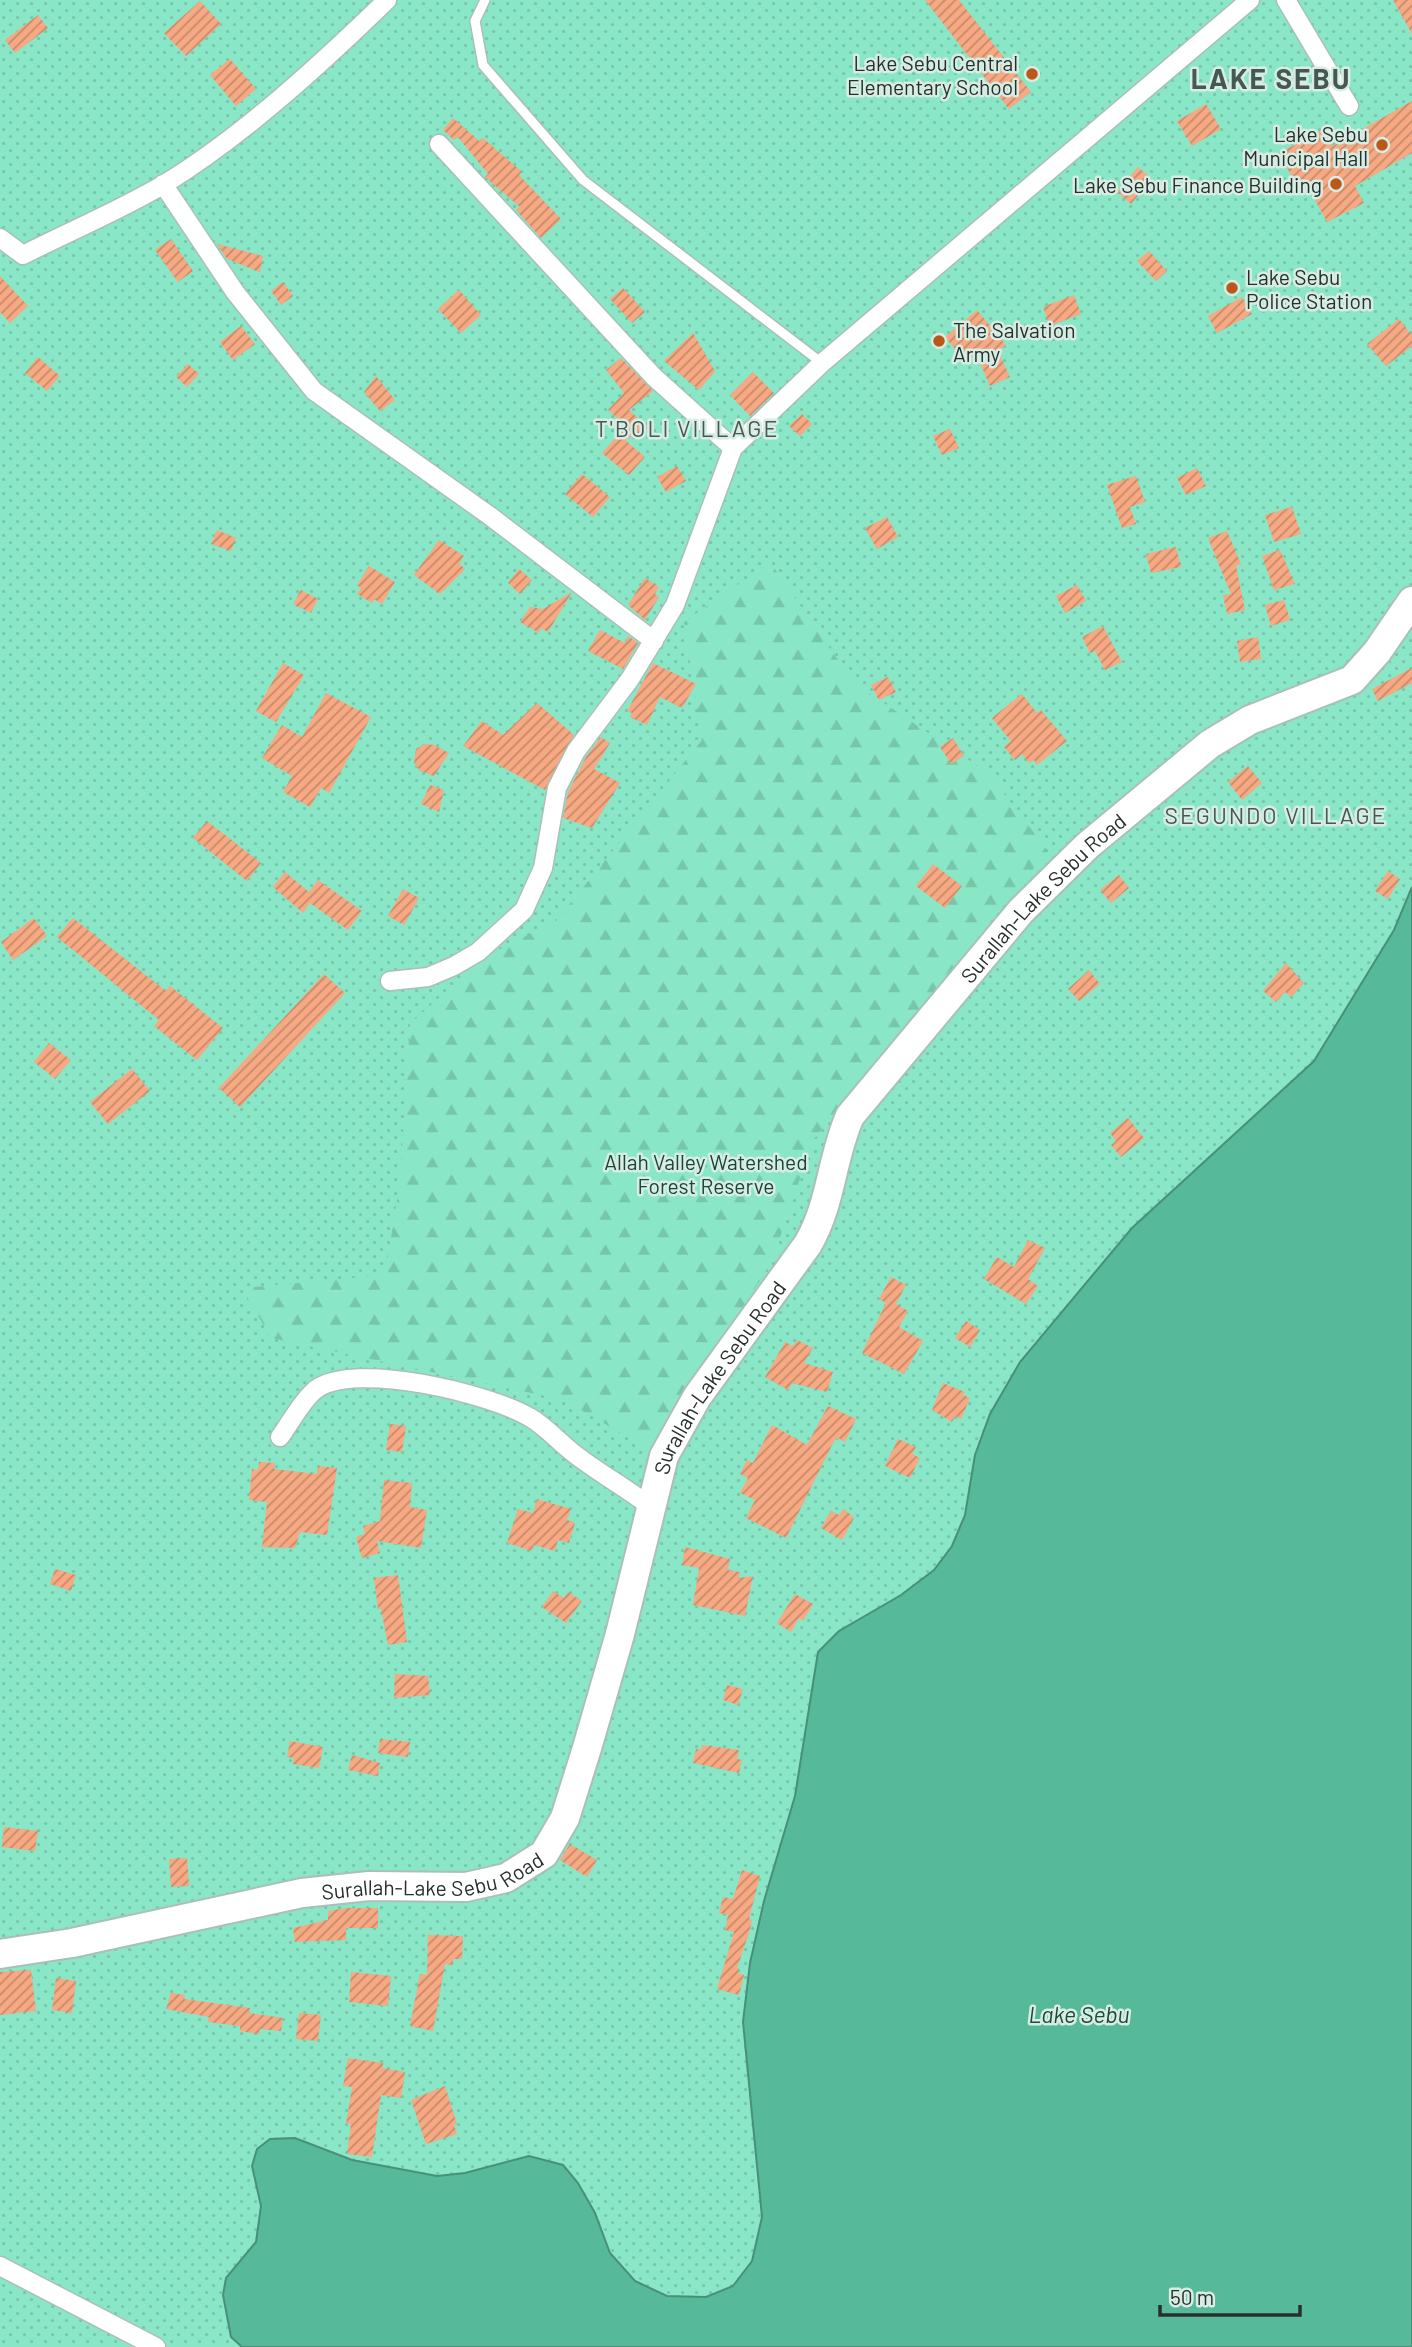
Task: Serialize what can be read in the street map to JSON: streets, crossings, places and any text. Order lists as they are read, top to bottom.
{
  "streets": {
    "main road": ["Surallah-Lake Sebu Road"]
  },
  "districts": ["LAKE SEBU", "T'BOLI VILLAGE", "SEGUNDO VILLAGE"],
  "water": ["Lake Sebu"],
  "parks": ["Allah Valley Watershed Forest Reserve"],
  "places": [
    "Lake Sebu Central Elementary School",
    "Lake Sebu Municipal Hall",
    "Lake Sebu Finance Building",
    "Lake Sebu Police Station",
    "The Salvation Army"
  ],
  "scale_bar": "50 m"
}
